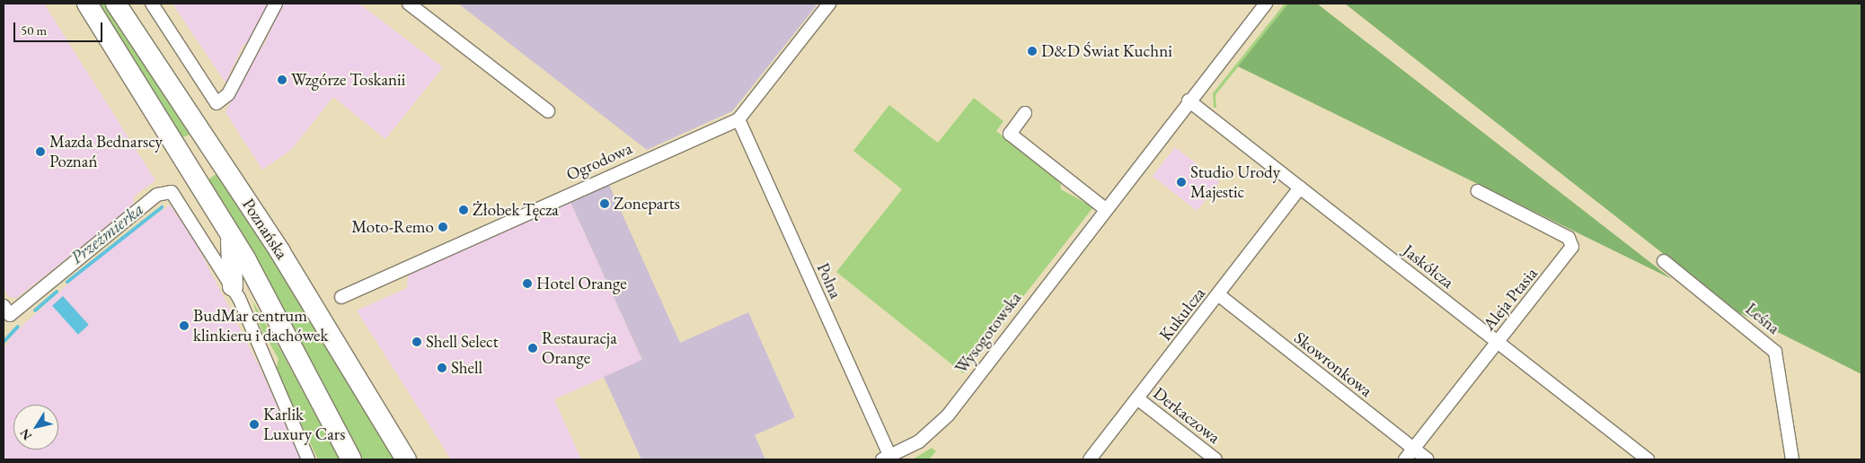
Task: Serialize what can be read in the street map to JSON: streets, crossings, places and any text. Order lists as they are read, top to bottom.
{
  "streets": {
    "main road": ["Poznańska"],
    "street": [
      "Ogrodowa",
      "Jaskółcza",
      "Polna",
      "Aleja Ptasia",
      "Kukułcza",
      "Leśna",
      "Wysogotowska",
      "Skowronkowa",
      "Derkaczowa"
    ]
  },
  "crossings": [
    ["Ogrodowa", "Polna"],
    ["Jaskółcza", "Aleja Ptasia"],
    ["Jaskółcza", "Kukułcza"],
    ["Jaskółcza", "Wysogotowska"],
    ["Polna", "Wysogotowska"],
    ["Aleja Ptasia", "Skowronkowa"],
    ["Kukułcza", "Skowronkowa"],
    ["Kukułcza", "Derkaczowa"]
  ],
  "water": ["Przeźmierka"],
  "places": [
    "D&D Świat Kuchni",
    "Wzgórze Toskanii",
    "Mazda Bednarscy Poznań",
    "Studio Urody Majestic",
    "Zoneparts",
    "Żłobek Tęcza",
    "Moto-Remo",
    "Hotel Orange",
    "BudMar centrum klinkieru i dachówek",
    "Shell Select",
    "Restauracja Orange",
    "Shell",
    "Karlik Luxury Cars"
  ],
  "scale_bar": "50 m",
  "north": "bottom left"
}
